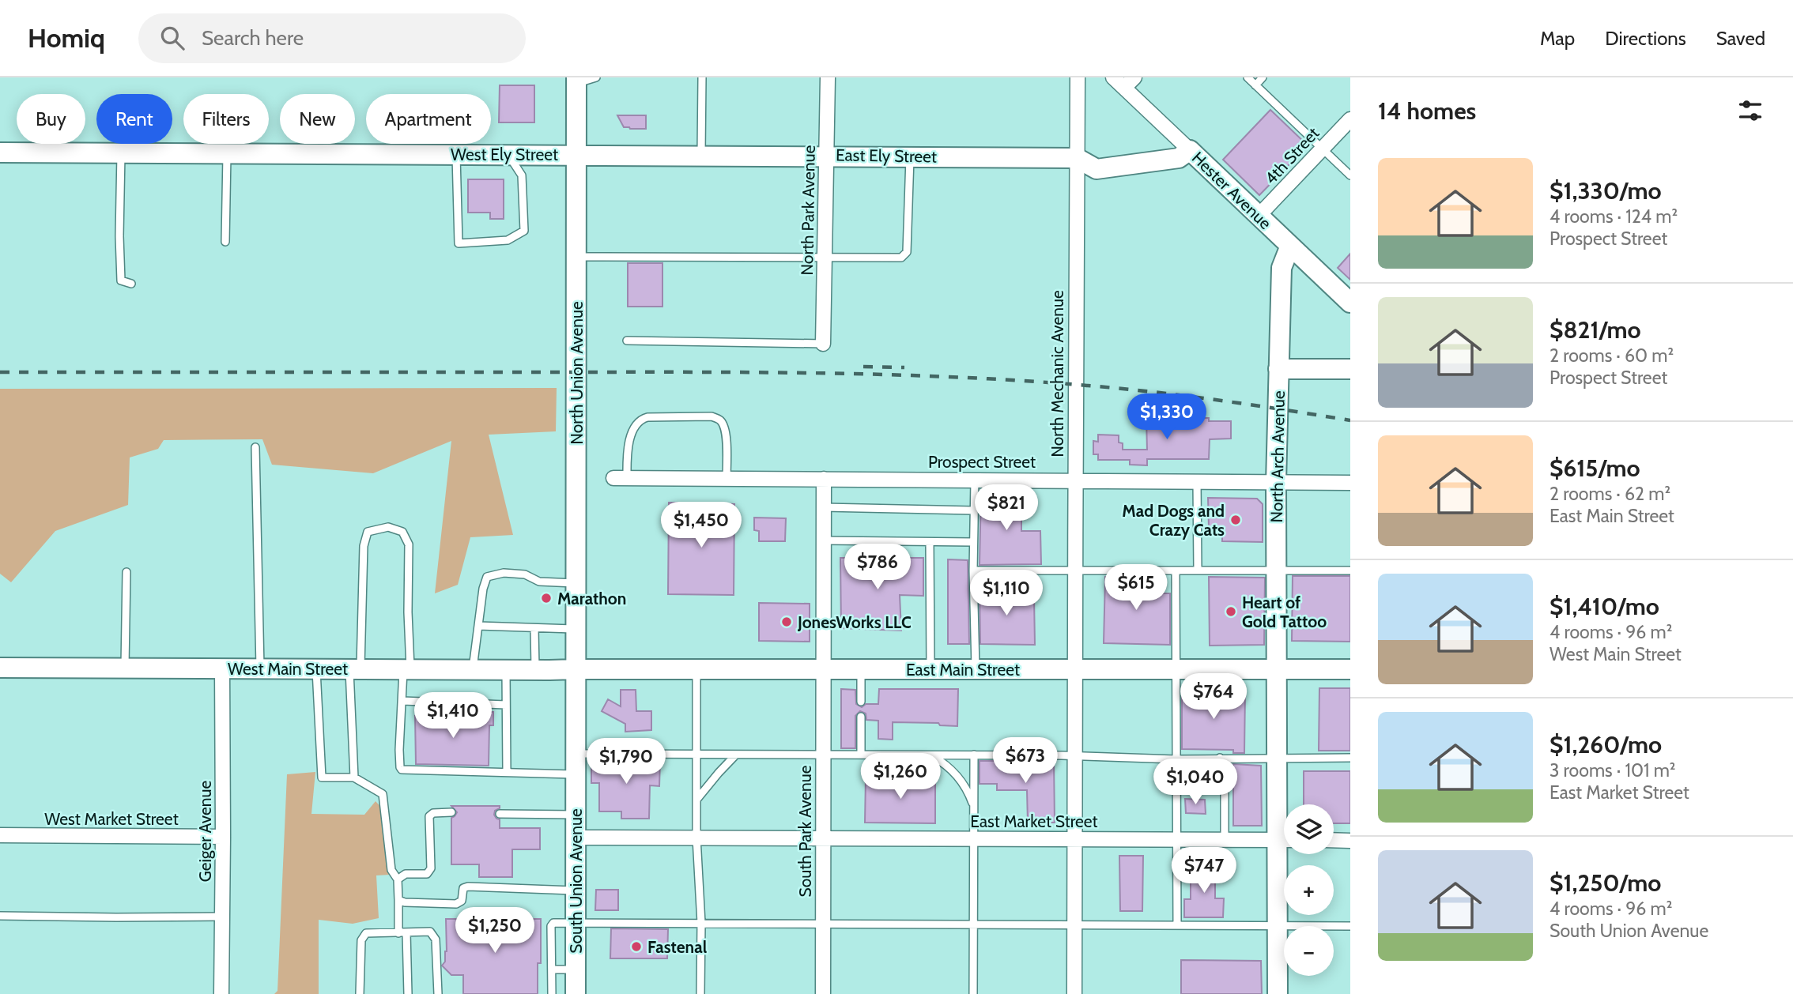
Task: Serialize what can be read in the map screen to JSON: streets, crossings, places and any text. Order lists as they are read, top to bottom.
{
  "streets": {
    "street": [
      "West Ely Street",
      "East Ely Street",
      "4th Street",
      "Hester Avenue",
      "North Park Avenue",
      "North Union Avenue",
      "North Mechanic Avenue",
      "North Arch Avenue",
      "Prospect Street",
      "West Main Street",
      "East Main Street",
      "West Market Street",
      "East Market Street",
      "Geiger Avenue",
      "South Park Avenue",
      "South Union Avenue"
    ]
  },
  "crossings": [
    ["West Ely Street", "East Ely Street"],
    ["West Ely Street", "North Union Avenue"],
    ["East Ely Street", "Hester Avenue"],
    ["East Ely Street", "North Park Avenue"],
    ["East Ely Street", "North Union Avenue"],
    ["East Ely Street", "North Mechanic Avenue"],
    ["4th Street", "Hester Avenue"],
    ["Hester Avenue", "North Arch Avenue"],
    ["North Union Avenue", "West Main Street"],
    ["North Union Avenue", "East Main Street"],
    ["North Union Avenue", "South Union Avenue"],
    ["North Mechanic Avenue", "Prospect Street"],
    ["North Mechanic Avenue", "East Main Street"],
    ["North Mechanic Avenue", "East Market Street"],
    ["North Arch Avenue", "Prospect Street"],
    ["North Arch Avenue", "East Main Street"],
    ["West Main Street", "East Main Street"],
    ["West Main Street", "Geiger Avenue"],
    ["West Main Street", "South Union Avenue"],
    ["East Main Street", "South Park Avenue"],
    ["East Main Street", "South Union Avenue"],
    ["West Market Street", "Geiger Avenue"],
    ["East Market Street", "South Park Avenue"],
    ["East Market Street", "South Union Avenue"]
  ],
  "places": [
    "Mad Dogs and Crazy Cats",
    "Marathon",
    "Heart of Gold Tattoo",
    "JonesWorks LLC",
    "Fastenal"
  ],
  "page": {
    "header": "Homiq",
    "search": "Search here",
    "nav": ["Map", "Directions", "Saved"],
    "heading": "14 homes",
    "chip": [
      "Buy",
      "Rent",
      "Filters",
      "New",
      "Apartment"
    ],
    "list": [
      {
        "name": "$1,330/mo",
        "note": "4 rooms · 124 m² · Prospect Street"
      },
      {
        "name": "$821/mo",
        "note": "2 rooms · 60 m² · Prospect Street"
      },
      {
        "name": "$615/mo",
        "note": "2 rooms · 62 m² · East Main Street"
      },
      {
        "name": "$1,410/mo",
        "note": "4 rooms · 96 m² · West Main Street"
      },
      {
        "name": "$1,260/mo",
        "note": "3 rooms · 101 m² · East Market Street"
      },
      {
        "name": "$1,250/mo",
        "note": "4 rooms · 96 m² · South Union Avenue"
      }
    ],
    "price": [
      "$1,330",
      "$821",
      "$1,450",
      "$786",
      "$615",
      "$1,110",
      "$764",
      "$1,410",
      "$673",
      "$1,790",
      "$1,260",
      "$1,040",
      "$747",
      "$1,250"
    ],
    "map_buttons": ["+", "−"]
  }
}
